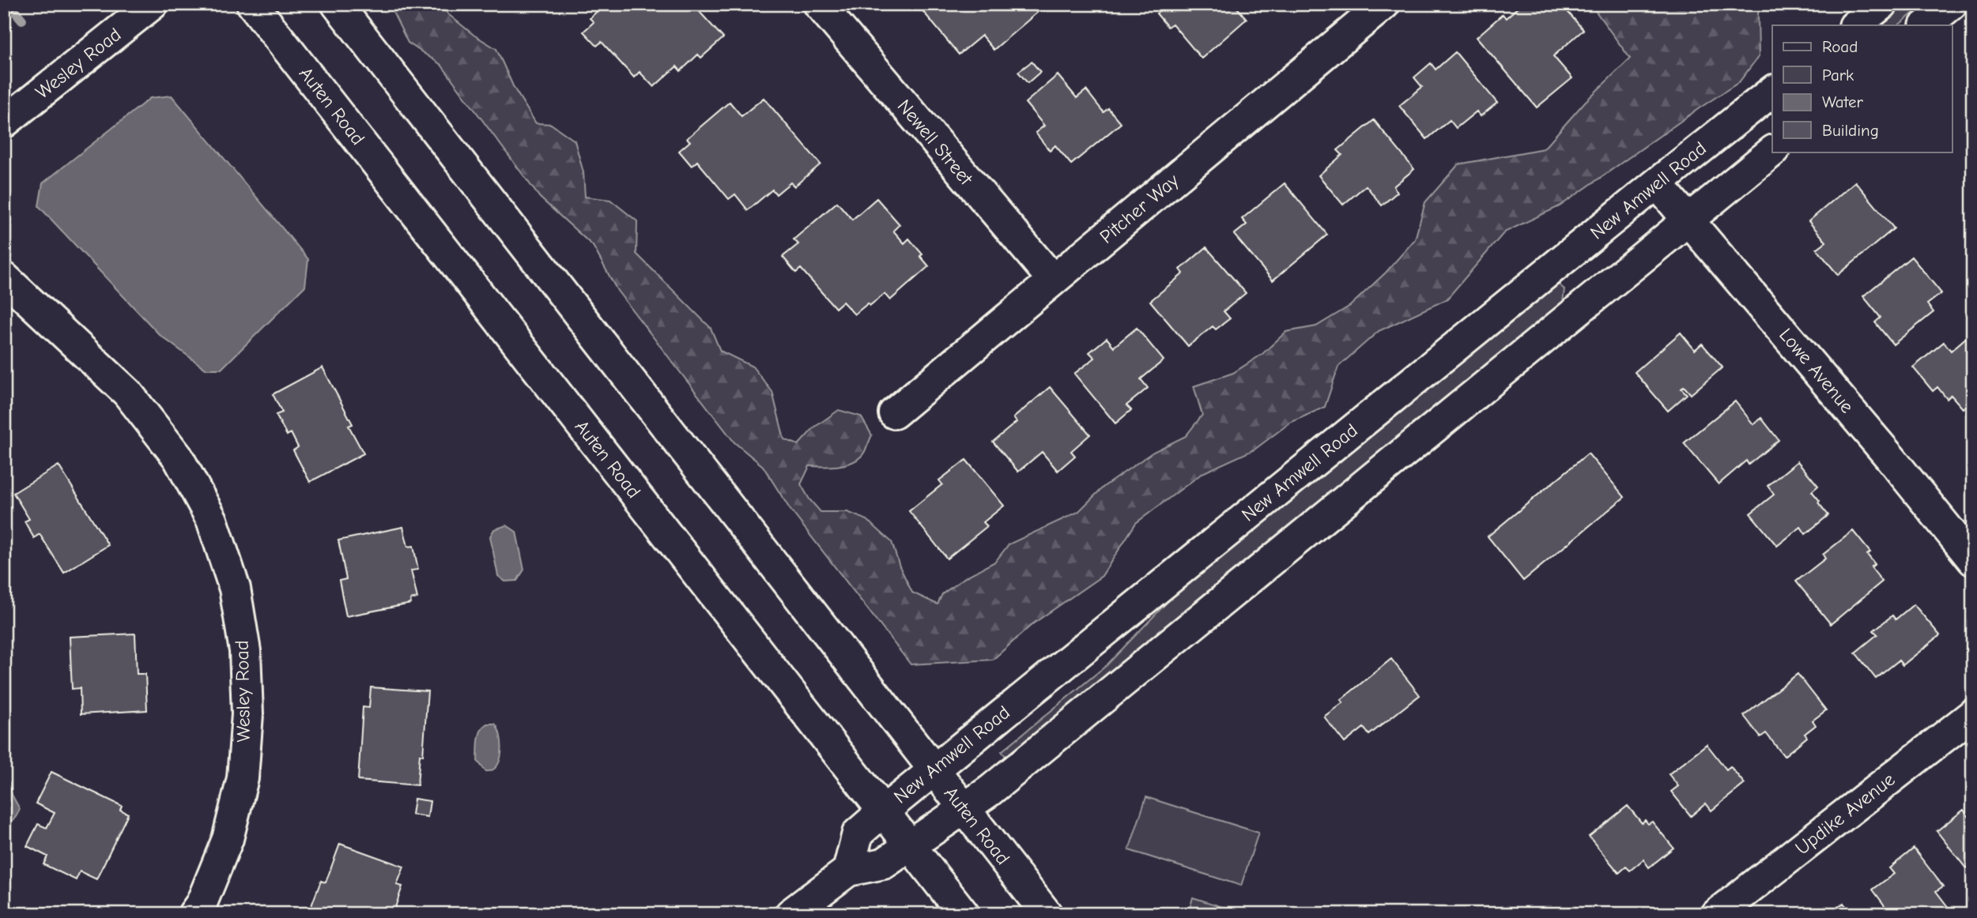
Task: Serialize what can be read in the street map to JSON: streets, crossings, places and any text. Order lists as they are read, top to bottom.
{
  "streets": {
    "street": [
      "Wesley Road",
      "Auten Road",
      "Newell Street",
      "New Amwell Road",
      "Pitcher Way",
      "Lowe Avenue",
      "Updike Avenue"
    ]
  },
  "crossings": [
    ["Auten Road", "New Amwell Road"],
    ["Newell Street", "Pitcher Way"],
    ["New Amwell Road", "Lowe Avenue"]
  ],
  "legend": [
    "Road",
    "Park",
    "Water",
    "Building"
  ]
}
